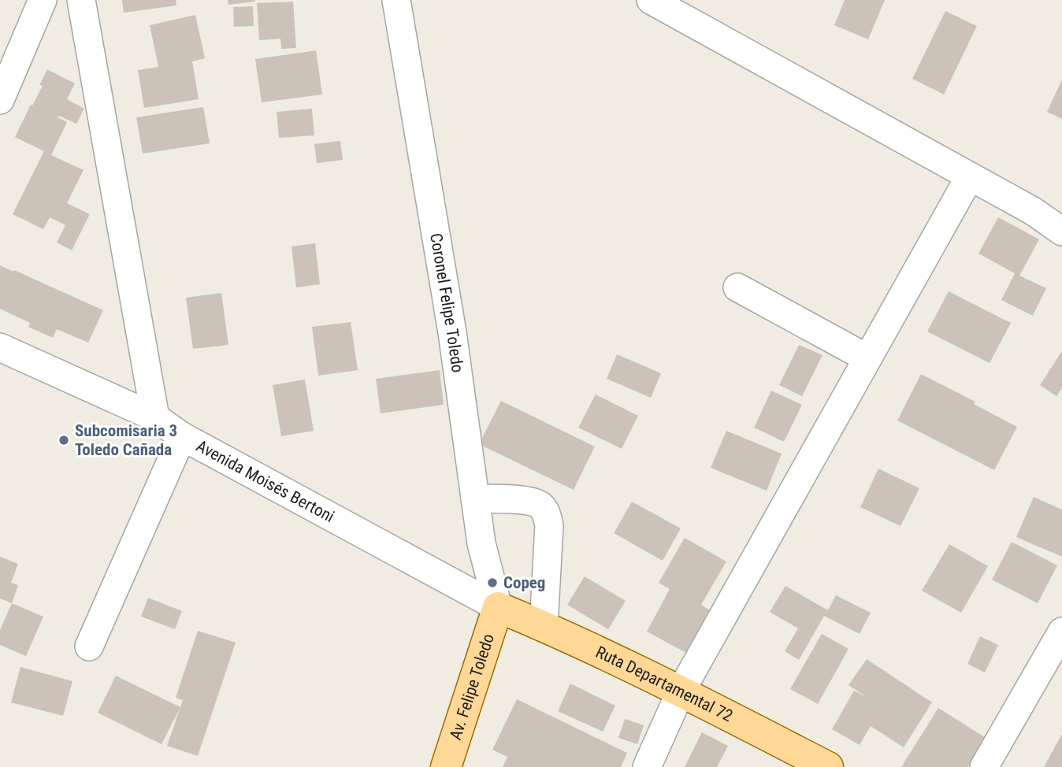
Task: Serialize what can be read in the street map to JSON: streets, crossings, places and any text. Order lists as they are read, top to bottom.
{
  "streets": {
    "main road": ["Ruta Departamental 72", "Av. Felipe Toledo"],
    "street": ["Coronel Felipe Toledo", "Avenida Moisés Bertoni"]
  },
  "crossings": [
    ["Coronel Felipe Toledo", "Avenida Moisés Bertoni"],
    ["Coronel Felipe Toledo", "Ruta Departamental 72"],
    ["Coronel Felipe Toledo", "Av. Felipe Toledo"],
    ["Avenida Moisés Bertoni", "Ruta Departamental 72"],
    ["Avenida Moisés Bertoni", "Av. Felipe Toledo"],
    ["Ruta Departamental 72", "Av. Felipe Toledo"]
  ],
  "places": ["Subcomisaria 3 Toledo Cañada", "Copeg"]
}
